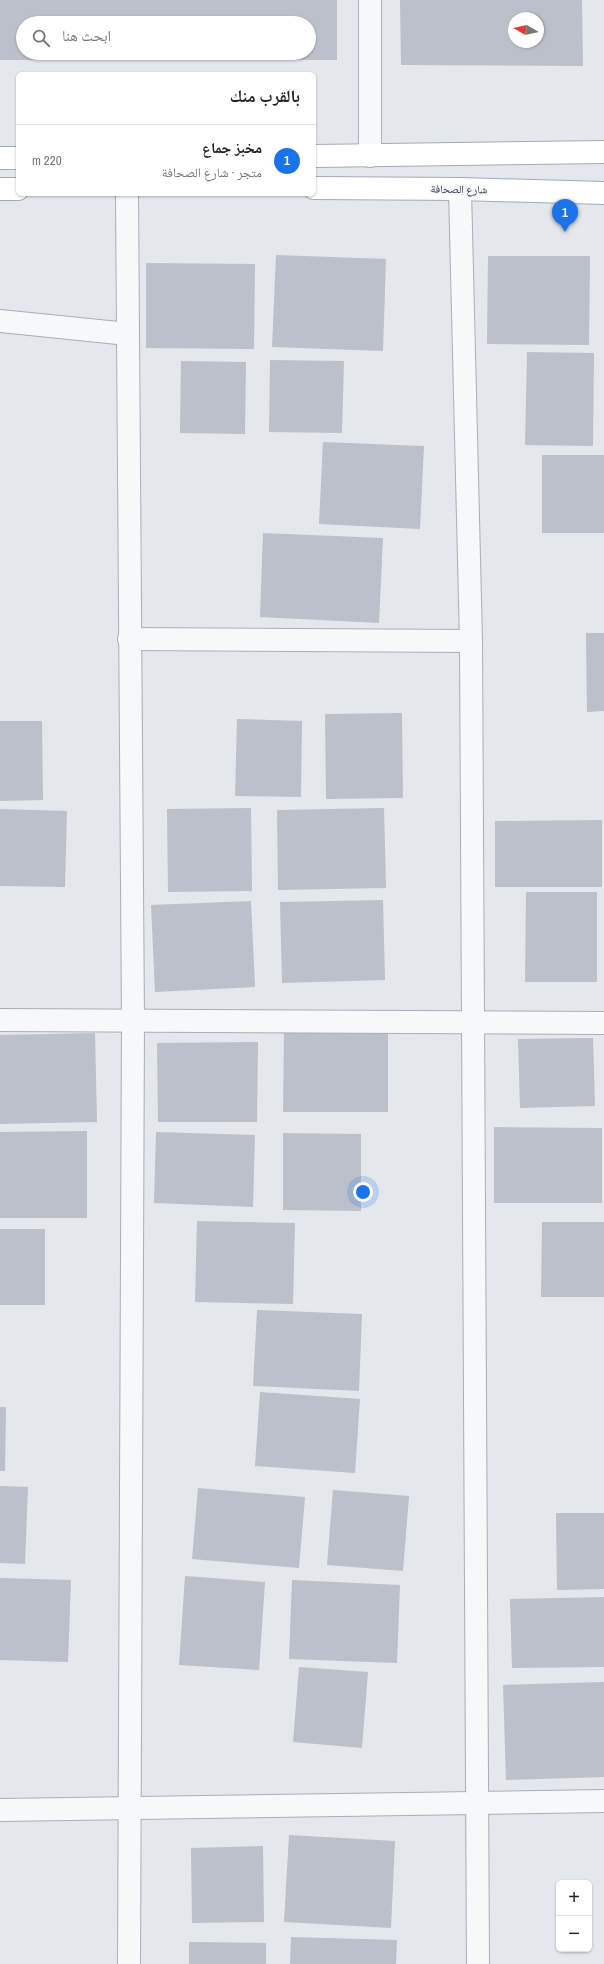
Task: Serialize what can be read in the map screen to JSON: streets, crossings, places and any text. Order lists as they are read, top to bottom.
{
  "streets": {
    "main road": ["شارع الصحافة"]
  },
  "north": "left",
  "page": {
    "search": "ابحث هنا",
    "heading": "بالقرب منك",
    "list": [
      {
        "mark": "1",
        "name": "مخبز جماع",
        "note": "متجر · شارع الصحافة",
        "value": "220 m"
      }
    ],
    "pins": "1",
    "map_buttons": ["+", "−"]
  }
}
